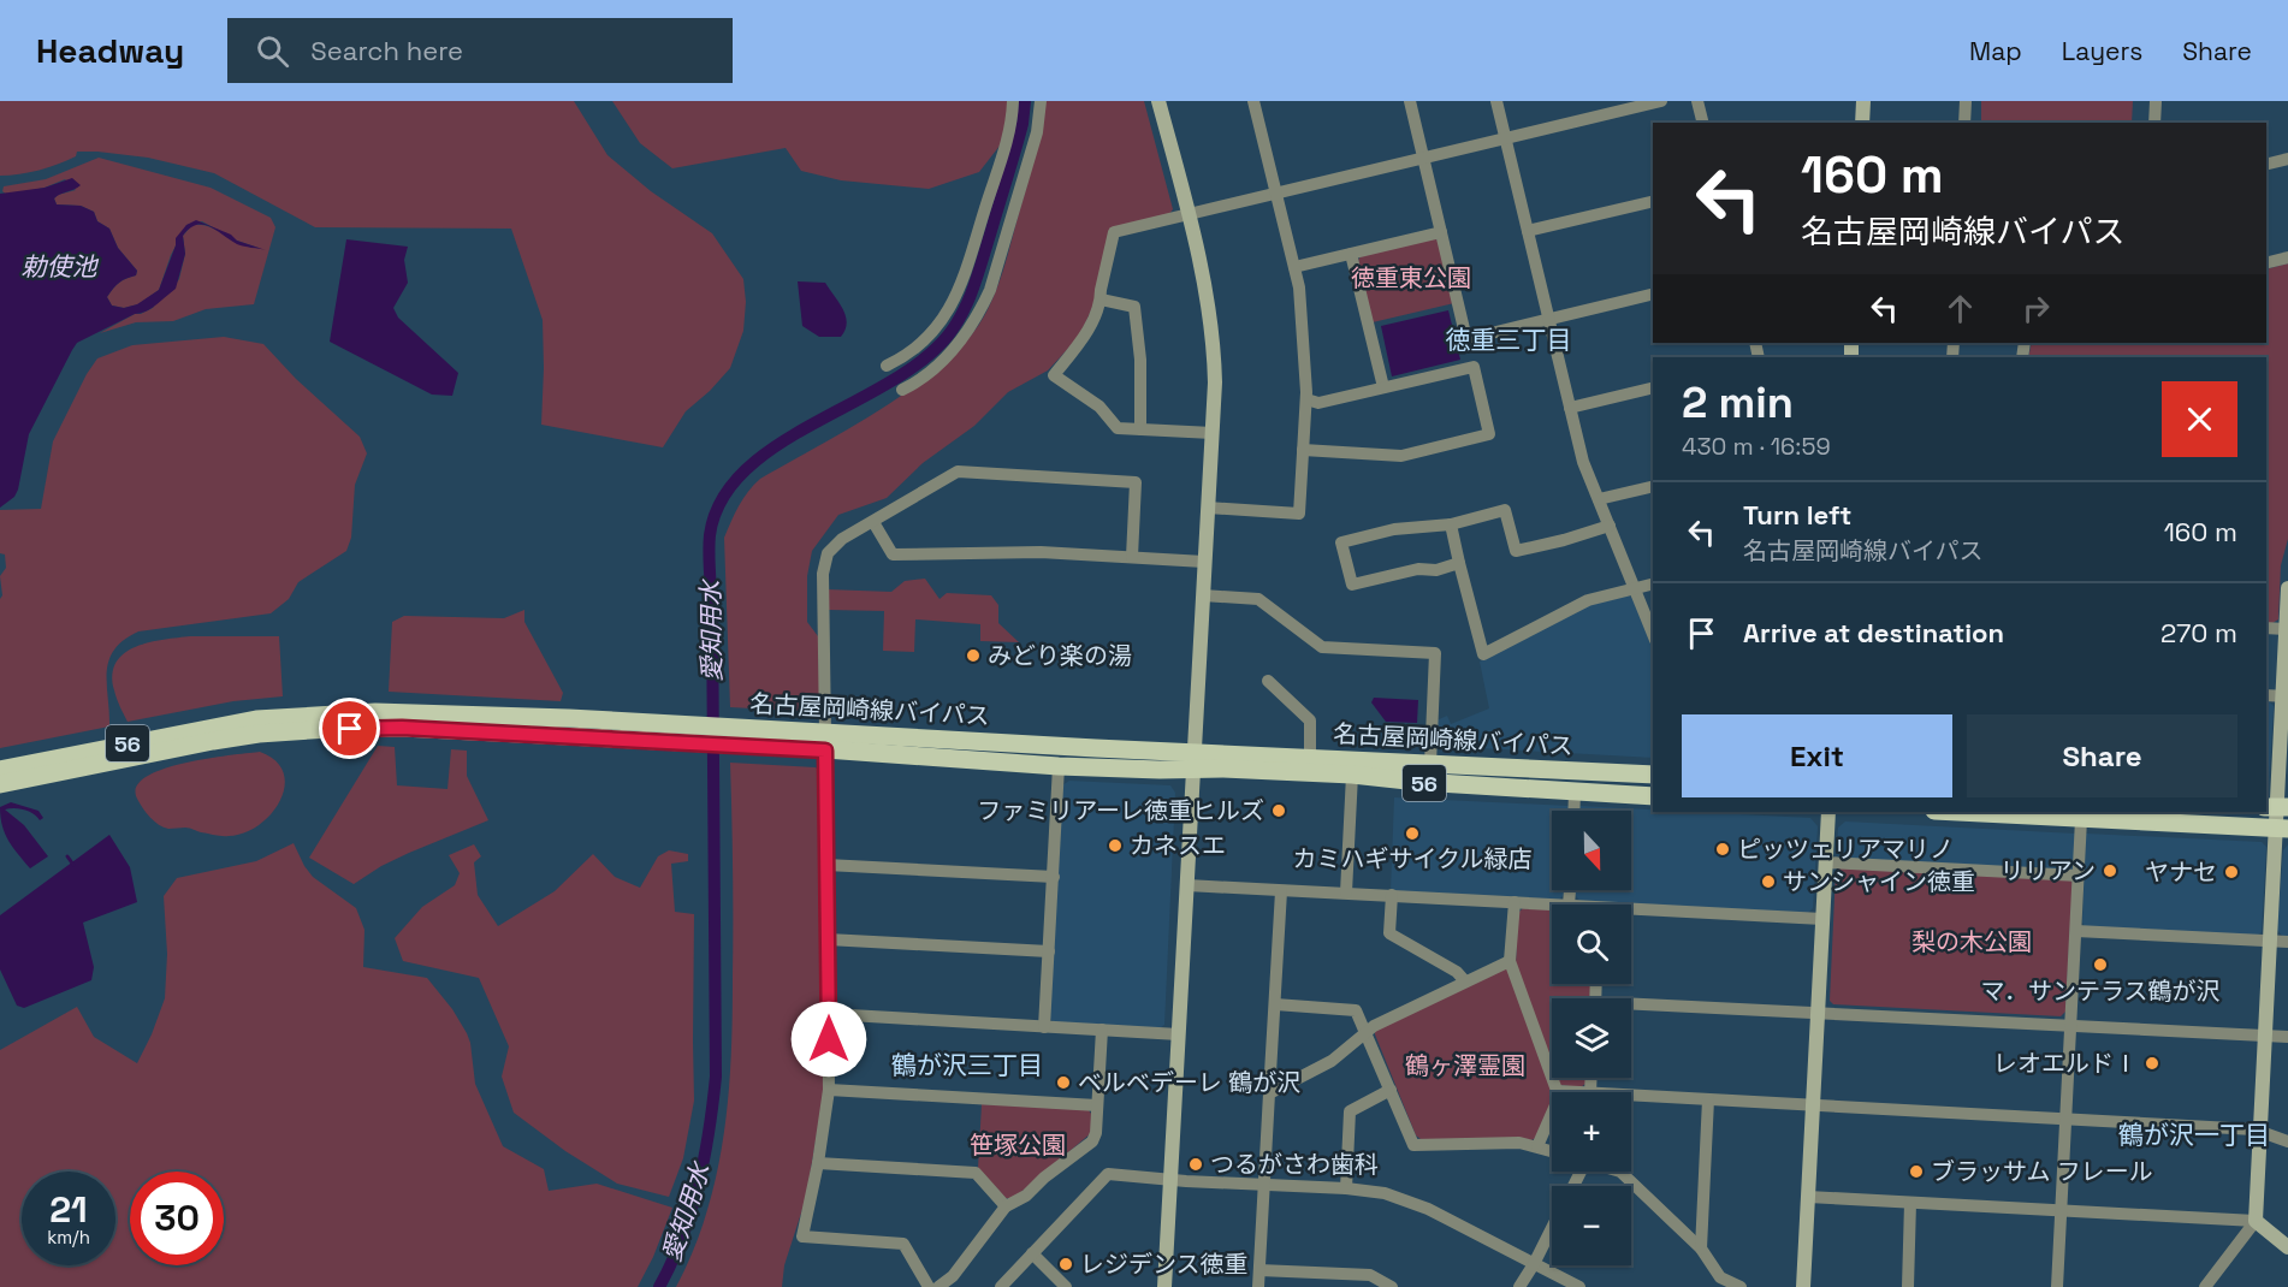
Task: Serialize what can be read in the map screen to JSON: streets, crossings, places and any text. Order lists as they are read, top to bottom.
{
  "streets": {
    "main road": ["名古屋岡崎線バイパス", "56"]
  },
  "districts": ["徳重三丁目", "鶴が沢三丁目", "鶴が沢一丁目"],
  "water": ["勅使池", "愛知用水"],
  "parks": [
    "徳重東公園",
    "梨の木公園",
    "鶴ヶ澤霊園",
    "笹塚公園"
  ],
  "places": [
    "みどり楽の湯",
    "ファミリアーレ徳重ヒルズ",
    "カミハギサイクル緑店",
    "カネスエ",
    "ピッツェリアマリノ",
    "リリアン",
    "ヤナセ",
    "サンシャイン徳重",
    "マ．サンテラス鶴が沢",
    "レオエルドⅠ",
    "ベルベデーレ 鶴が沢",
    "つるがさわ歯科",
    "ブラッサム フレール",
    "レジデンス徳重"
  ],
  "north": "bottom",
  "page": {
    "header": "Headway",
    "search": "Search here",
    "nav": ["Map", "Layers", "Share"],
    "turn": ["160 m", "名古屋岡崎線バイパス"],
    "heading": ["2 min", "430 m · 16:59"],
    "list": [
      {
        "name": "Turn left",
        "note": "名古屋岡崎線バイパス",
        "value": "160 m"
      },
      {
        "name": "Arrive at destination",
        "value": "270 m"
      }
    ],
    "buttons": ["Exit", "Share"],
    "map_buttons": ["+", "−"],
    "speed": "21 km/h",
    "limit": "30"
  }
}
